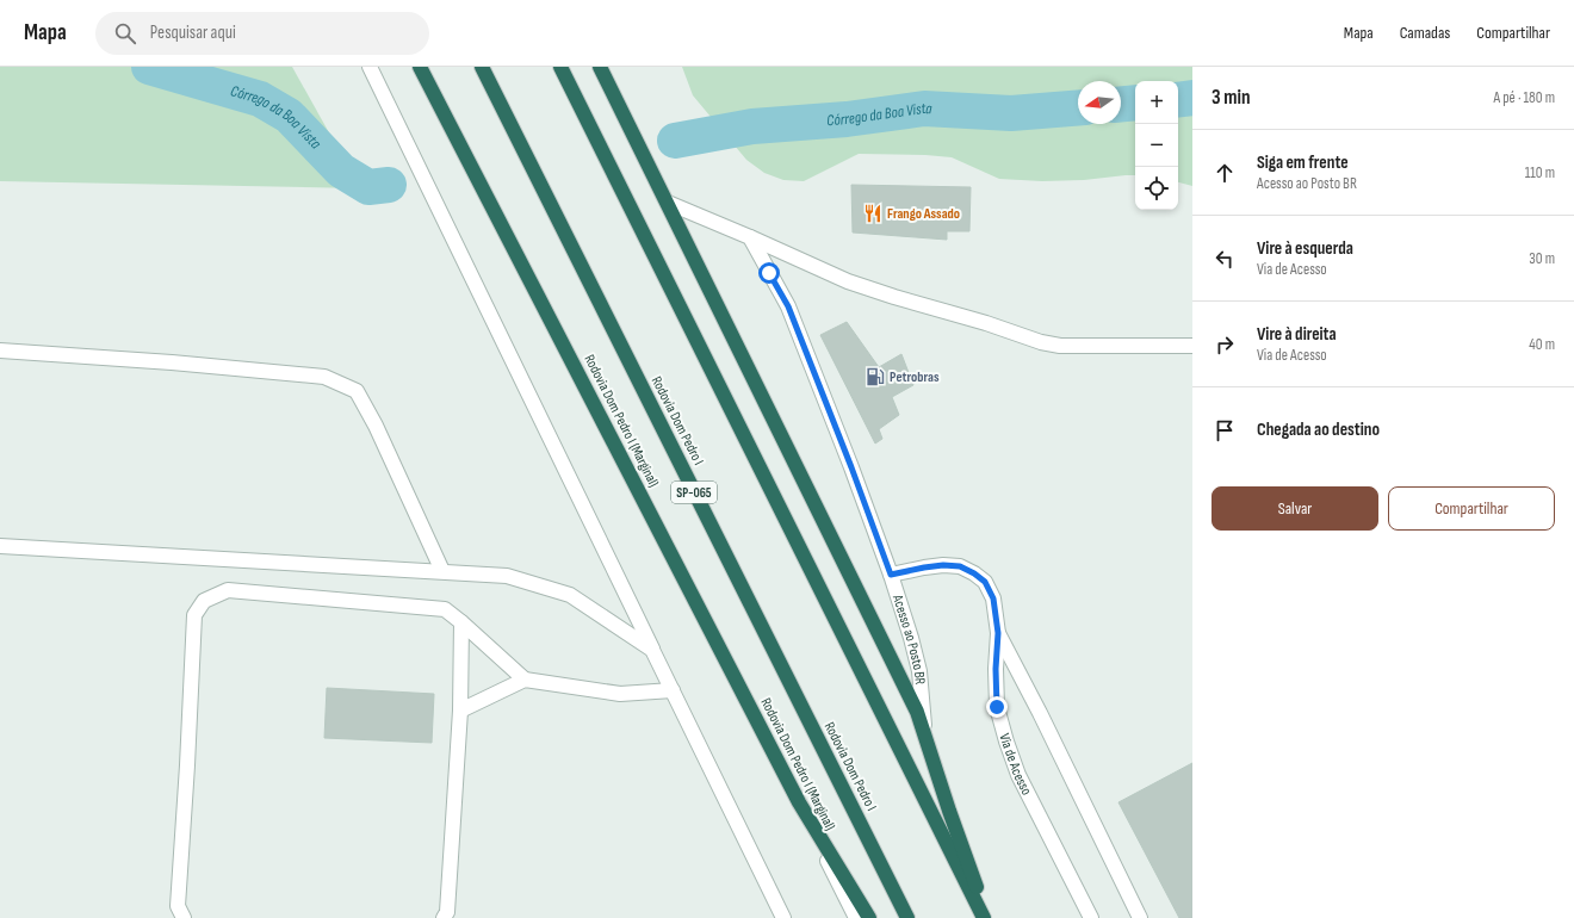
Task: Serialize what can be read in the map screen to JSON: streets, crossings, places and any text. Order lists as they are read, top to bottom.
{
  "streets": {
    "highway": ["Rodovia Dom Pedro I (Marginal)", "Rodovia Dom Pedro I", "SP-065"],
    "street": ["Acesso ao Posto BR", "Via de Acesso"]
  },
  "crossings": [
    ["Acesso ao Posto BR", "Via de Acesso"]
  ],
  "water": ["Córrego da Boa Vista"],
  "places": {
    "restaurant": ["Frango Assado"],
    "fuel station": ["Petrobras"]
  },
  "north": "left",
  "page": {
    "header": "Mapa",
    "search": "Pesquisar aqui",
    "nav": ["Mapa", "Camadas", "Compartilhar"],
    "heading": ["3 min", "A pé · 180 m"],
    "map_buttons": ["+", "−"],
    "list": [
      ["Siga em frente", "Acesso ao Posto BR", "110 m"],
      ["Vire à esquerda", "Via de Acesso", "30 m"],
      ["Vire à direita", "Via de Acesso", "40 m"],
      "Chegada ao destino"
    ],
    "buttons": ["Salvar", "Compartilhar"]
  }
}
